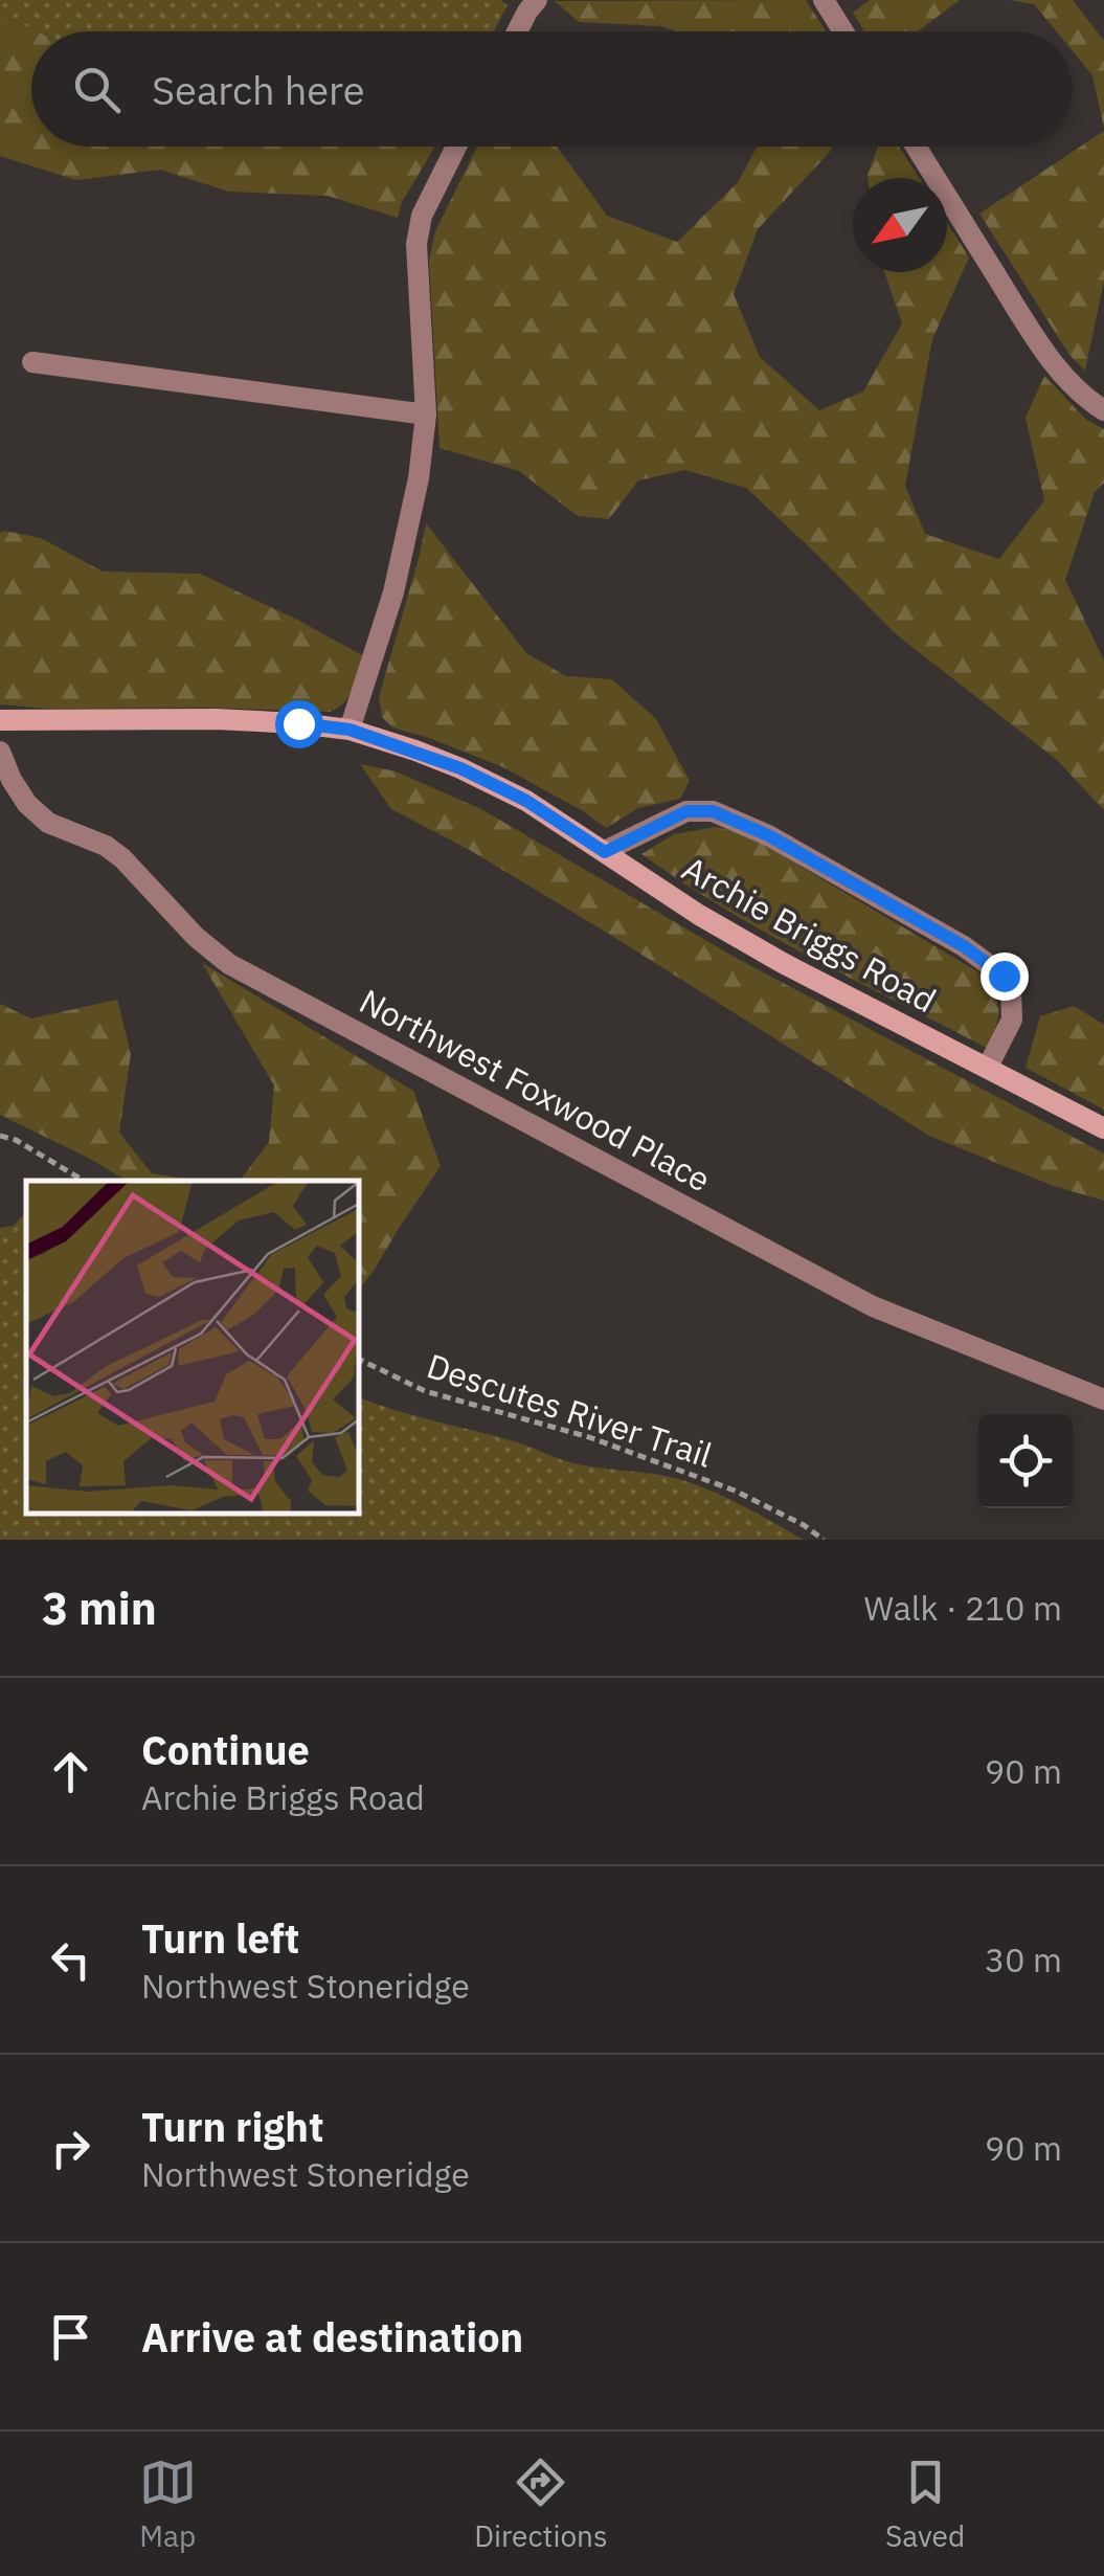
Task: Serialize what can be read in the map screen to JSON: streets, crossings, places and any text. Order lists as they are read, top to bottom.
{
  "streets": {
    "street": ["Archie Briggs Road", "Northwest Foxwood Place"],
    "path": ["Descutes River Trail"]
  },
  "north": "bottom left",
  "page": {
    "search": "Search here",
    "heading": ["3 min", "Walk · 210 m"],
    "list": [
      ["Continue", "Archie Briggs Road", "90 m"],
      ["Turn left", "Northwest Stoneridge", "30 m"],
      ["Turn right", "Northwest Stoneridge", "90 m"],
      "Arrive at destination"
    ],
    "nav": ["Map", "Directions", "Saved"]
  }
}
